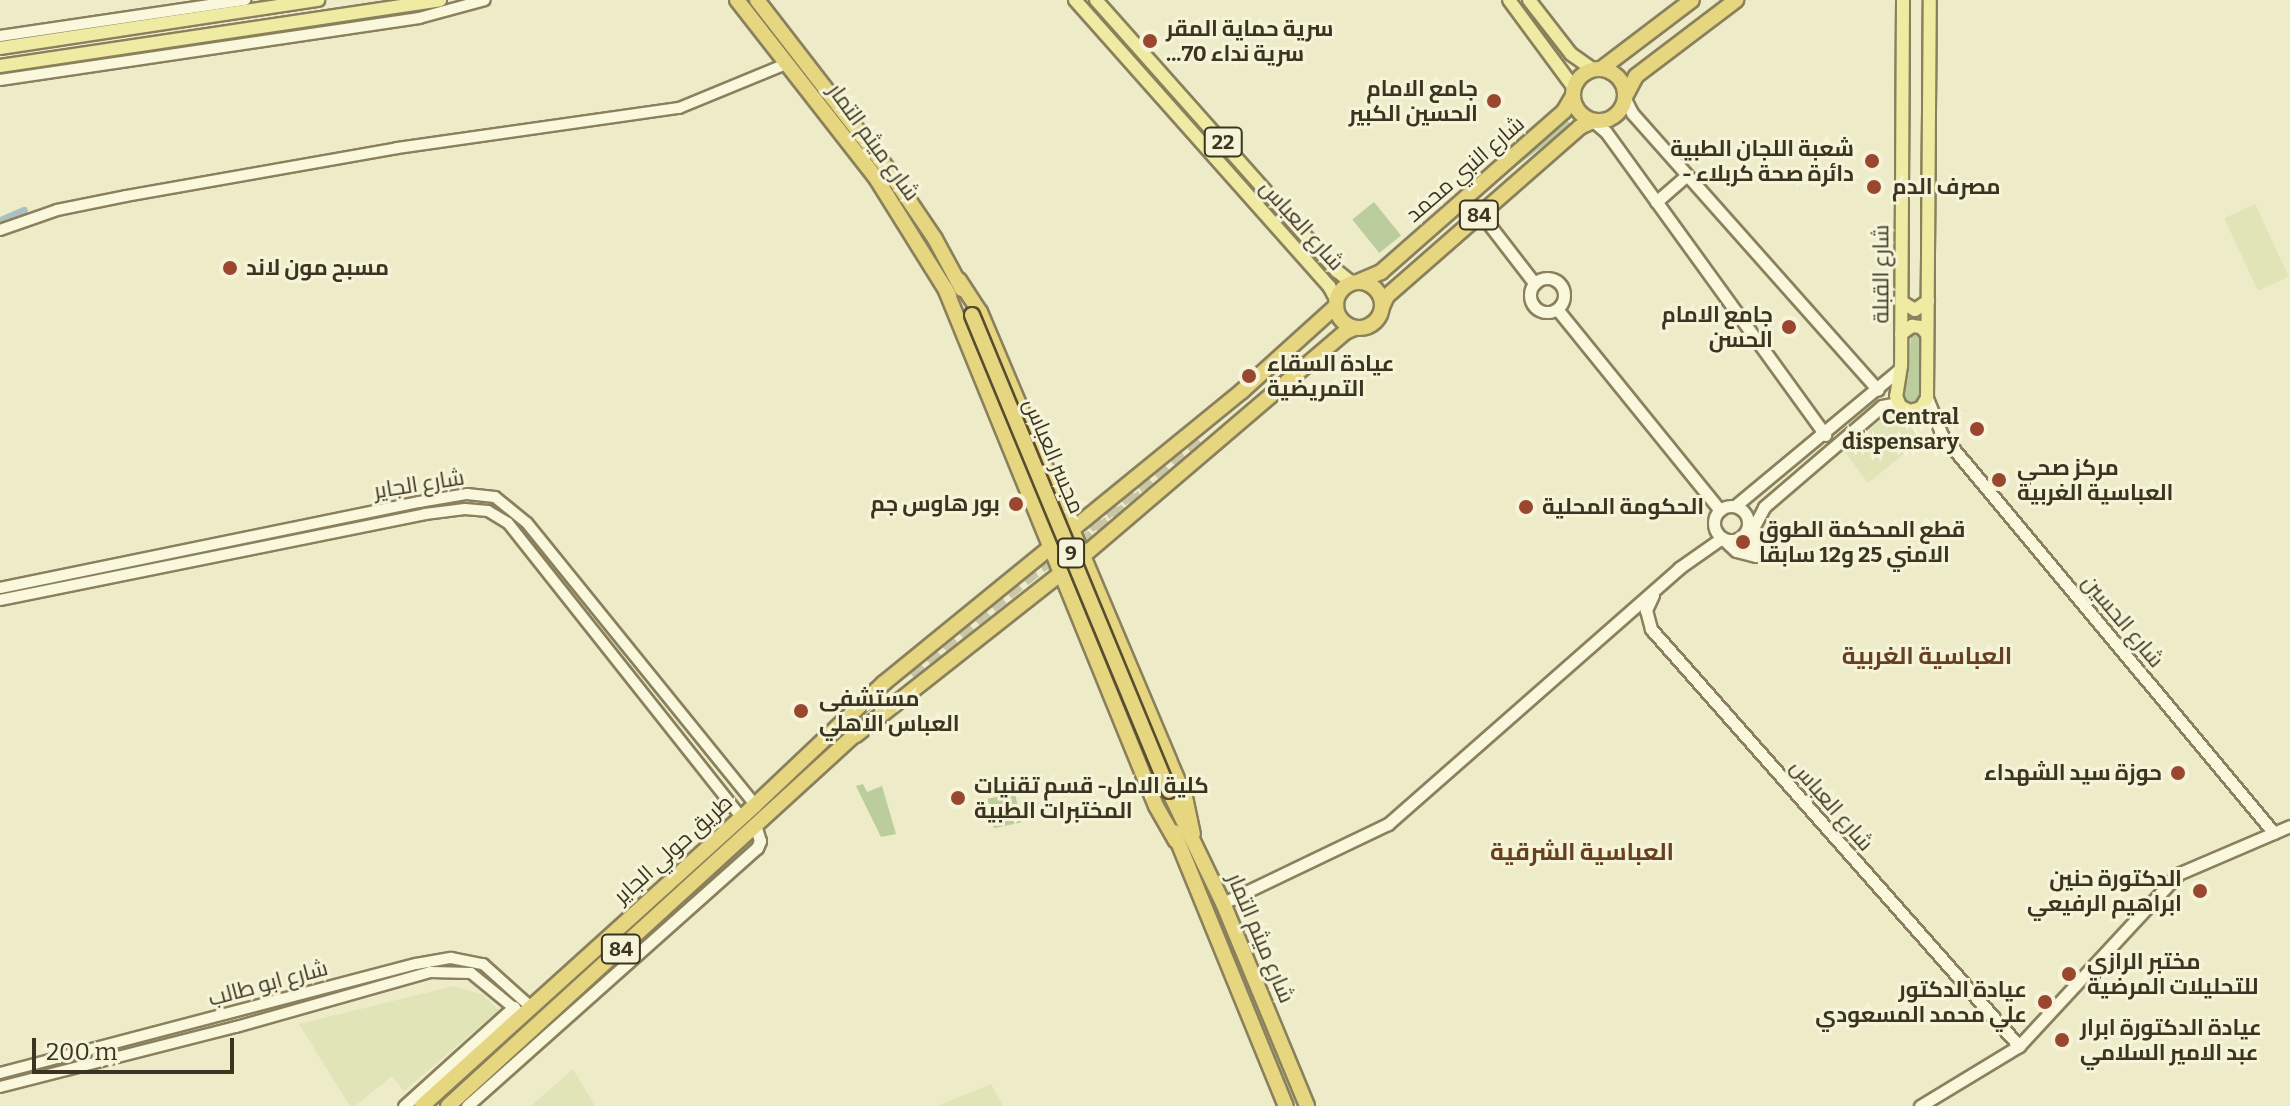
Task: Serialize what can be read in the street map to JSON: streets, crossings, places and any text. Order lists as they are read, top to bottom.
{
  "streets": {
    "highway": [
      "شارع ميثم التمار",
      "شارع النبي محمد",
      "84",
      "مجسر العباس",
      "9",
      "طريق حولي الجاير"
    ],
    "main road": [
      "22",
      "شارع العباس",
      "شارع القبلة",
      "شارع الحسين"
    ],
    "street": ["شارع الجاير", "شارع ابو طالب"]
  },
  "crossings": [
    ["شارع ميثم التمار", "مجسر العباس"],
    ["شارع النبي محمد", "84"],
    ["شارع النبي محمد", "شارع العباس"],
    ["84", "شارع العباس"],
    ["84", "طريق حولي الجاير"],
    ["شارع الجاير", "طريق حولي الجاير"],
    ["طريق حولي الجاير", "شارع ابو طالب"]
  ],
  "districts": ["العباسية الغربية", "العباسية الشرقية"],
  "places": [
    "سرية حماية المقر ...سرية نداء 70",
    "جامع الامام الحسين الكبير",
    "شعبة اللجان الطبية - دائرة صحة كربلاء",
    "مصرف الدم",
    "مسبح مون لاند",
    "جامع الامام الحسن",
    "عيادة السقاء التمريضية",
    "Central dispensary",
    "مركز صحي العباسية الغربية",
    "بور هاوس جم",
    "الحكومة المحلية",
    "قطع المحكمة الطوق الامني 25 و12 سابقا",
    "مستشفى العباس الاهلي",
    "حوزة سيد الشهداء",
    "كلية الامل- قسم تقنيات المختبرات الطبية",
    "الدكتورة حنين ابراهيم الرفيعي",
    "مختبر الرازي للتحليلات المرضية",
    "عيادة الدكتور علي محمد المسعودي",
    "عيادة الدكتورة ابرار عبد الامير السلامي"
  ],
  "scale_bar": "200 m"
}
